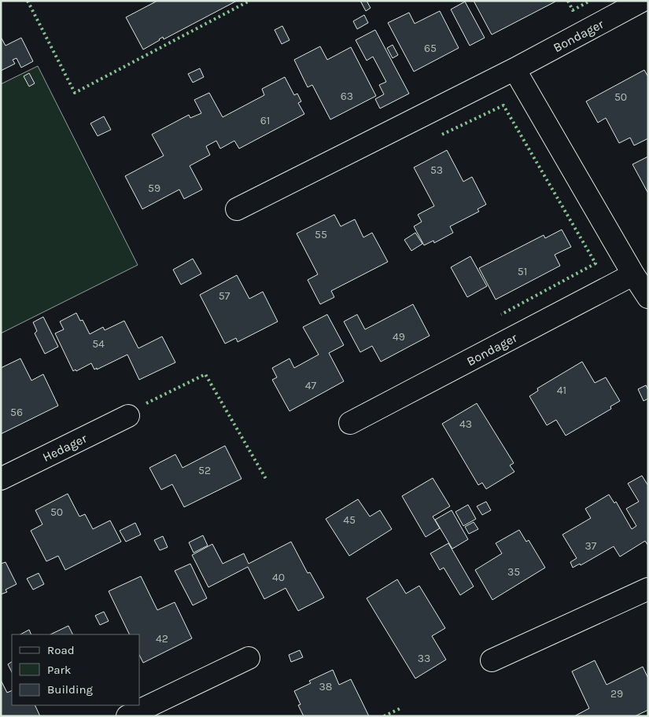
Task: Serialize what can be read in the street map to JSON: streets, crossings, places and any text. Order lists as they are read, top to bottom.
{
  "streets": {
    "street": ["Bondager", "Hedager"]
  },
  "house_numbers": [
    "65",
    "63",
    "50",
    "61",
    "53",
    "59",
    "55",
    "51",
    "57",
    "49",
    "54",
    "47",
    "41",
    "56",
    "43",
    "52",
    "50",
    "45",
    "37",
    "35",
    "40",
    "42",
    "33",
    "38",
    "29"
  ],
  "legend": ["Road", "Park", "Building"]
}
